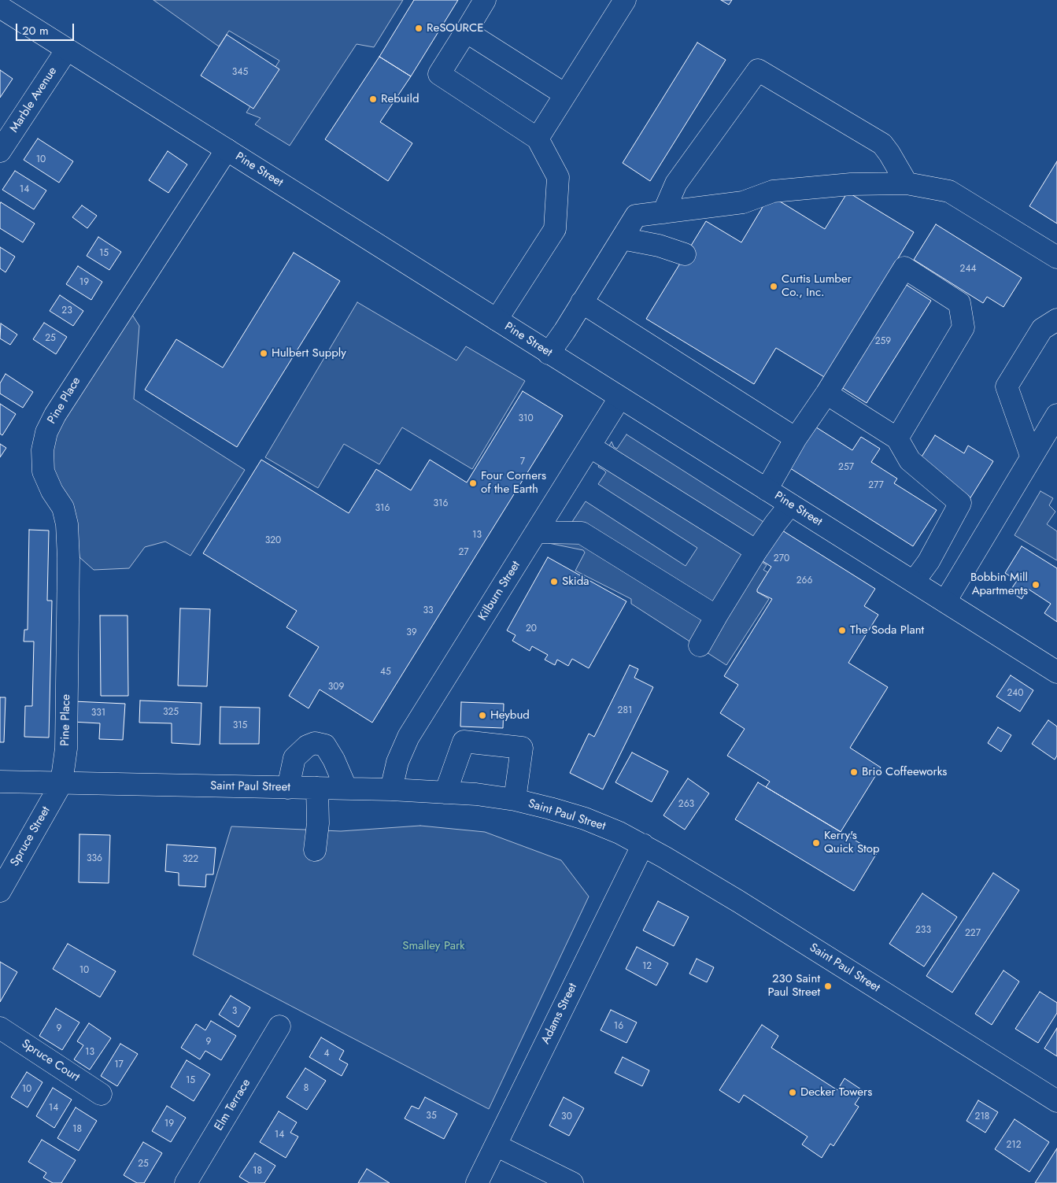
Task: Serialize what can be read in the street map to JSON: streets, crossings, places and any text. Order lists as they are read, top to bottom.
{
  "streets": {
    "street": [
      "Marble Avenue",
      "Pine Street",
      "Pine Place",
      "Kilburn Street",
      "Saint Paul Street",
      "Spruce Street",
      "Adams Street",
      "Spruce Court",
      "Elm Terrace"
    ]
  },
  "crossings": [
    ["Marble Avenue", "Pine Street"],
    ["Pine Street", "Pine Place"],
    ["Pine Street", "Kilburn Street"],
    ["Pine Place", "Saint Paul Street"],
    ["Pine Place", "Spruce Street"],
    ["Kilburn Street", "Saint Paul Street"],
    ["Saint Paul Street", "Spruce Street"],
    ["Saint Paul Street", "Adams Street"]
  ],
  "parks": ["Smalley Park"],
  "places": [
    "ReSOURCE",
    "Rebuild",
    "Curtis Lumber Co., Inc.",
    "Hulbert Supply",
    "Four Corners of the Earth",
    "Skida",
    "Bobbin Mill Apartments",
    "The Soda Plant",
    "Heybud",
    "Brio Coffeeworks",
    "Kerry's Quick Stop",
    "230 Saint Paul Street",
    "Decker Towers"
  ],
  "house_numbers": [
    "345",
    "10",
    "14",
    "15",
    "244",
    "19",
    "23",
    "25",
    "259",
    "310",
    "7",
    "257",
    "277",
    "316",
    "316",
    "13",
    "320",
    "27",
    "270",
    "266",
    "33",
    "20",
    "39",
    "45",
    "309",
    "240",
    "281",
    "325",
    "331",
    "315",
    "263",
    "336",
    "322",
    "233",
    "227",
    "12",
    "10",
    "3",
    "16",
    "9",
    "9",
    "13",
    "4",
    "17",
    "15",
    "8",
    "10",
    "14",
    "35",
    "30",
    "218",
    "19",
    "18",
    "14",
    "212",
    "25",
    "18"
  ],
  "scale_bar": "20 m"
}
